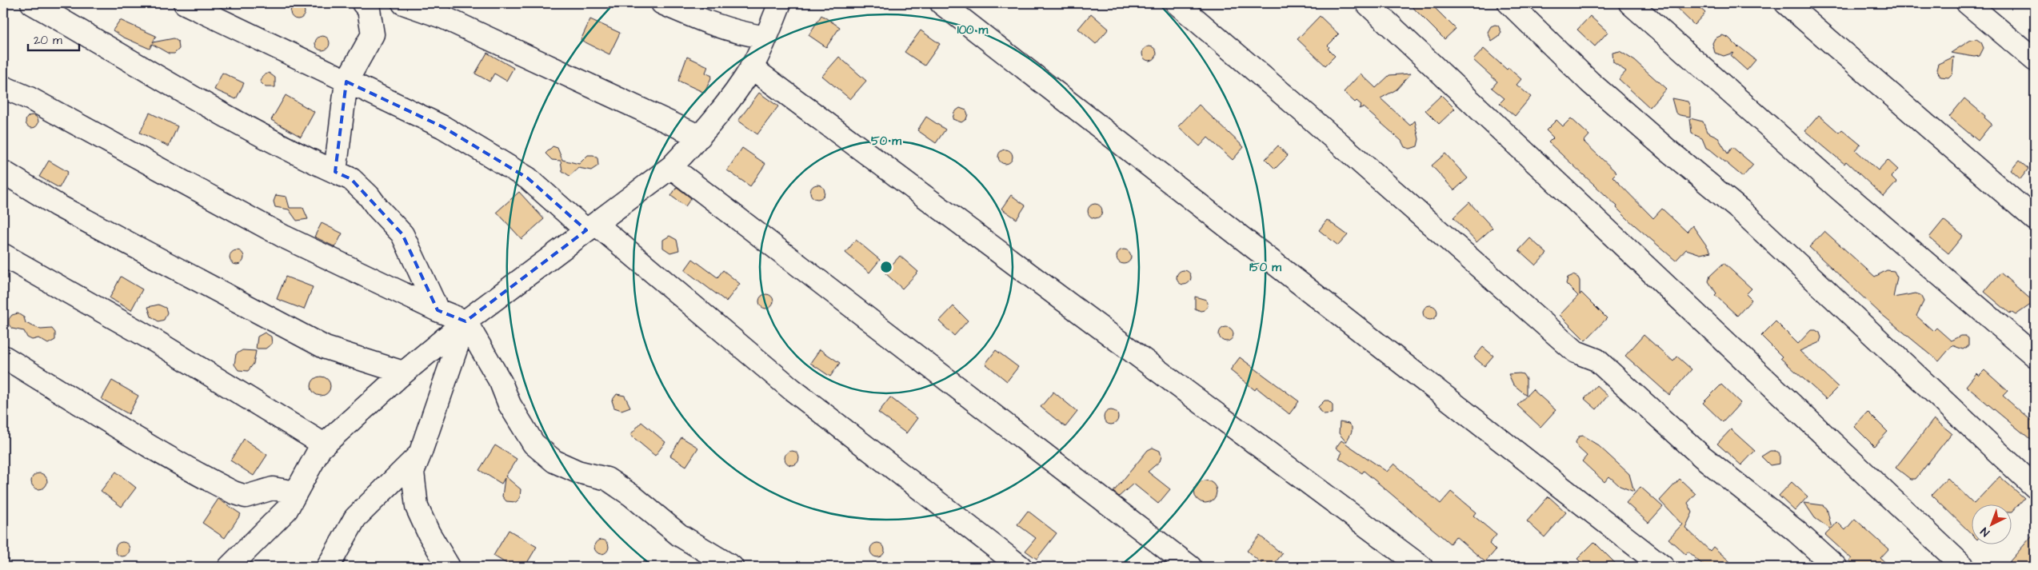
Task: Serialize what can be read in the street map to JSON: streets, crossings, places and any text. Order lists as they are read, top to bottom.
{
  "scale_bar": "20 m",
  "north": "bottom left",
  "rings": ["100 m", "50 m", "150 m"]
}
